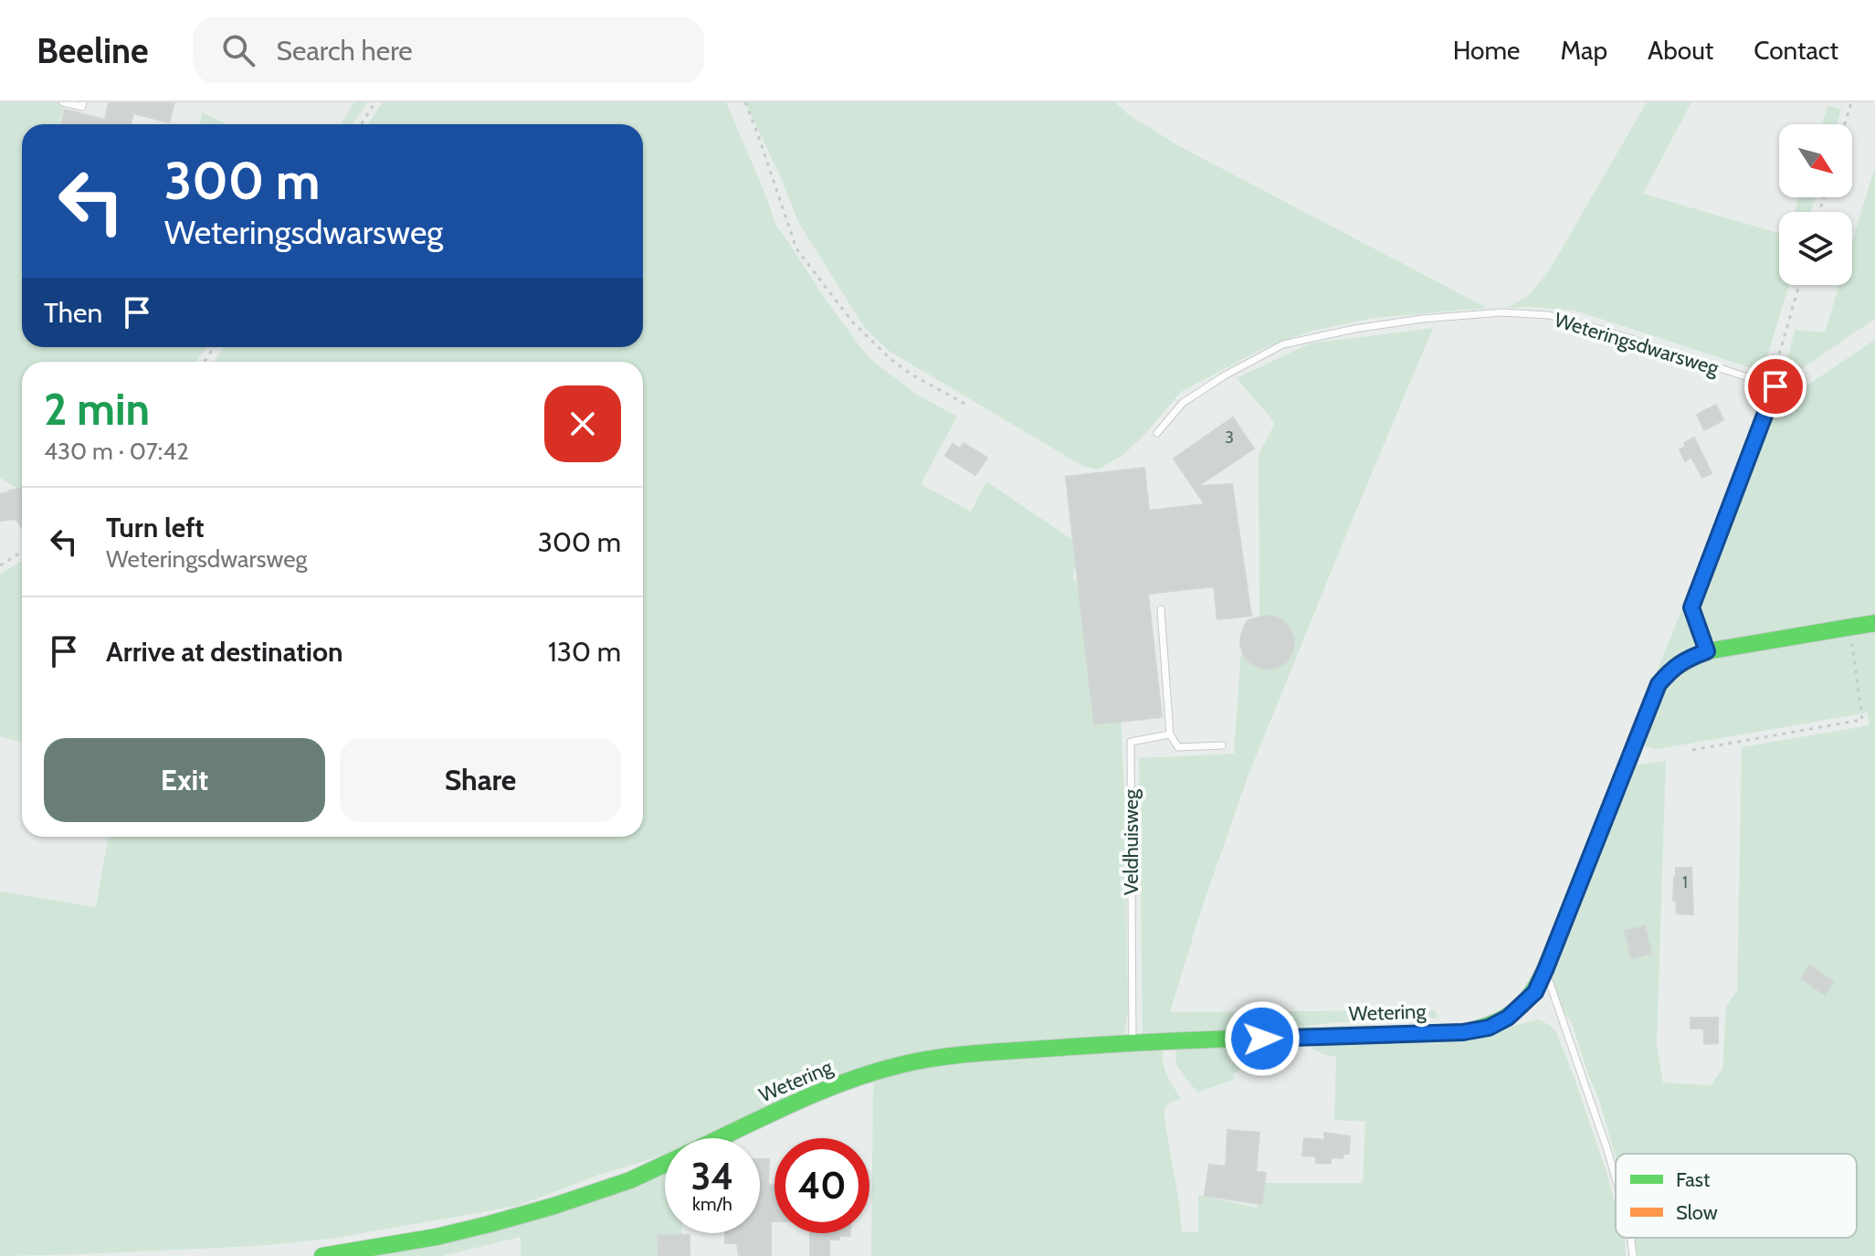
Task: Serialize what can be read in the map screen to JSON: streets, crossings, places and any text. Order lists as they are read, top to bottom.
{
  "streets": {
    "street": ["Wetering"],
    "lane": ["Weteringsdwarsweg", "Veldhuisweg"]
  },
  "crossings": [
    ["Veldhuisweg", "Wetering"]
  ],
  "house_numbers": ["3", "1"],
  "legend": ["Fast", "Slow"],
  "north": "bottom right",
  "page": {
    "header": "Beeline",
    "search": "Search here",
    "nav": [
      "Home",
      "Map",
      "About",
      "Contact"
    ],
    "turn": ["300 m", "Weteringsdwarsweg"],
    "then": "Then",
    "heading": ["2 min", "430 m · 07:42"],
    "list": [
      {
        "name": "Turn left",
        "note": "Weteringsdwarsweg",
        "value": "300 m"
      },
      {
        "name": "Arrive at destination",
        "value": "130 m"
      }
    ],
    "buttons": ["Exit", "Share"],
    "speed": "34 km/h",
    "limit": "40"
  }
}
